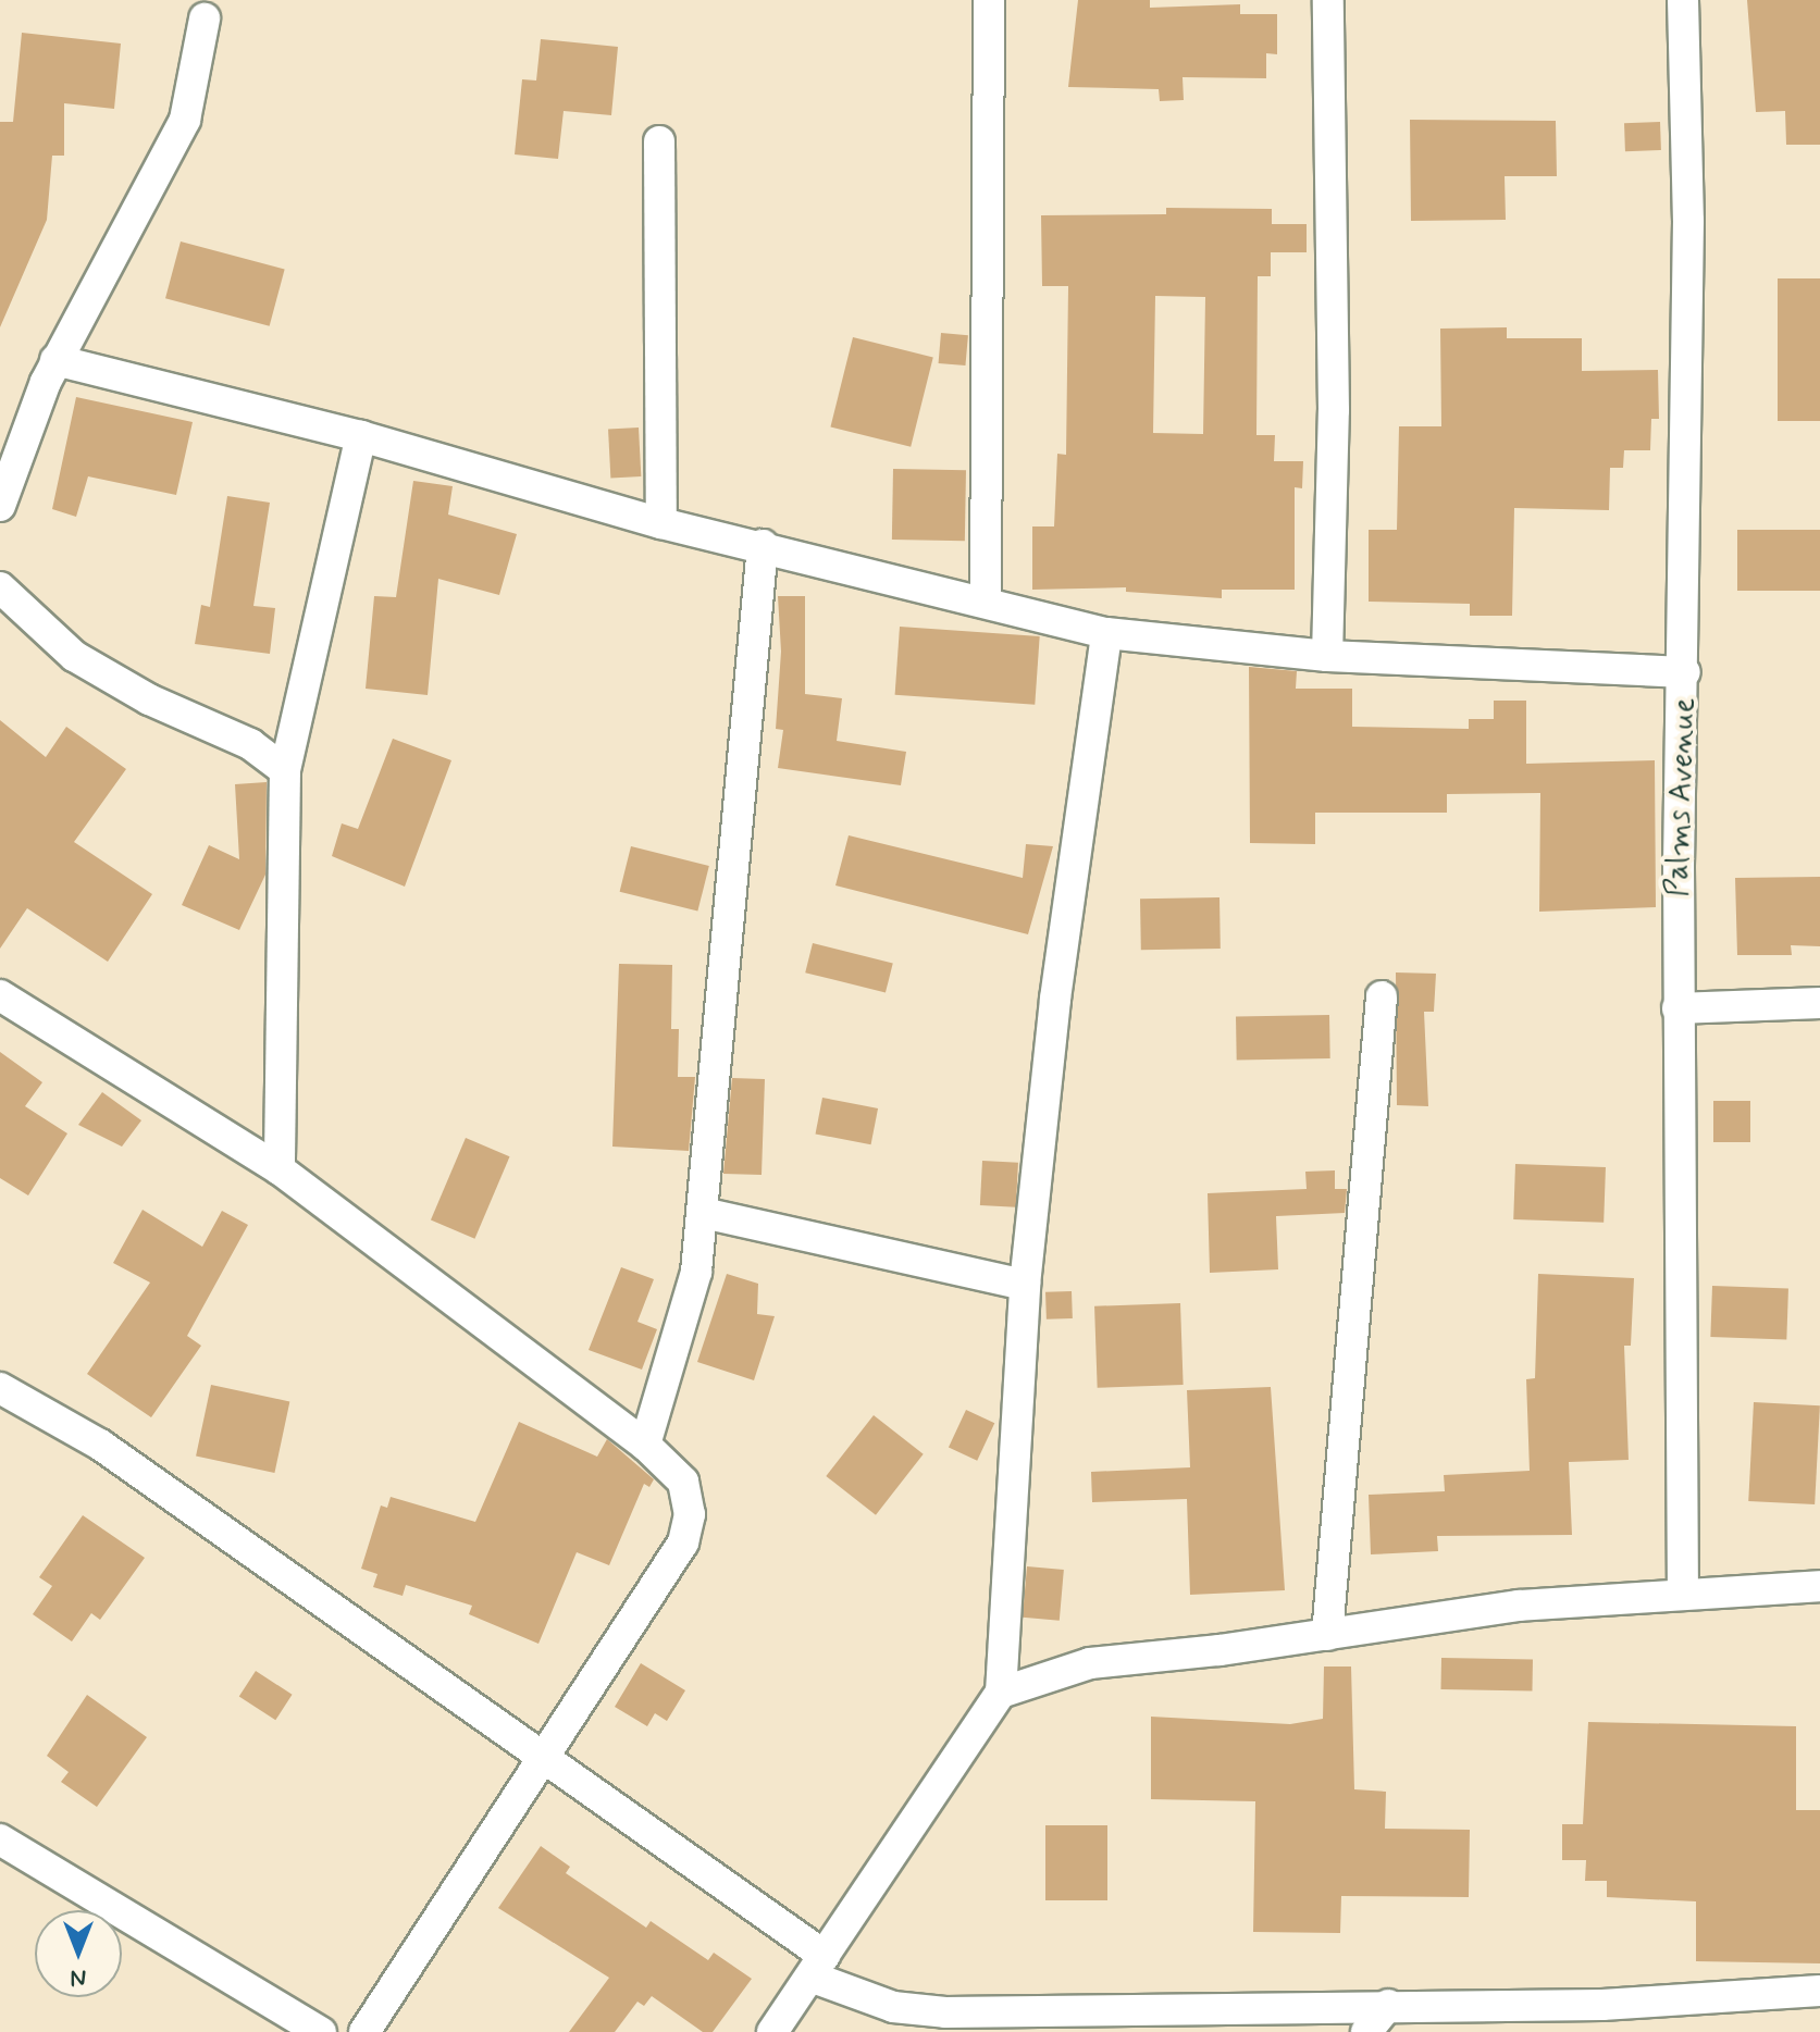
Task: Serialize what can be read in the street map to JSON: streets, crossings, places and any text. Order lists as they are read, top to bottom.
{
  "streets": {
    "street": ["Palms Avenue"]
  },
  "north": "bottom"
}
